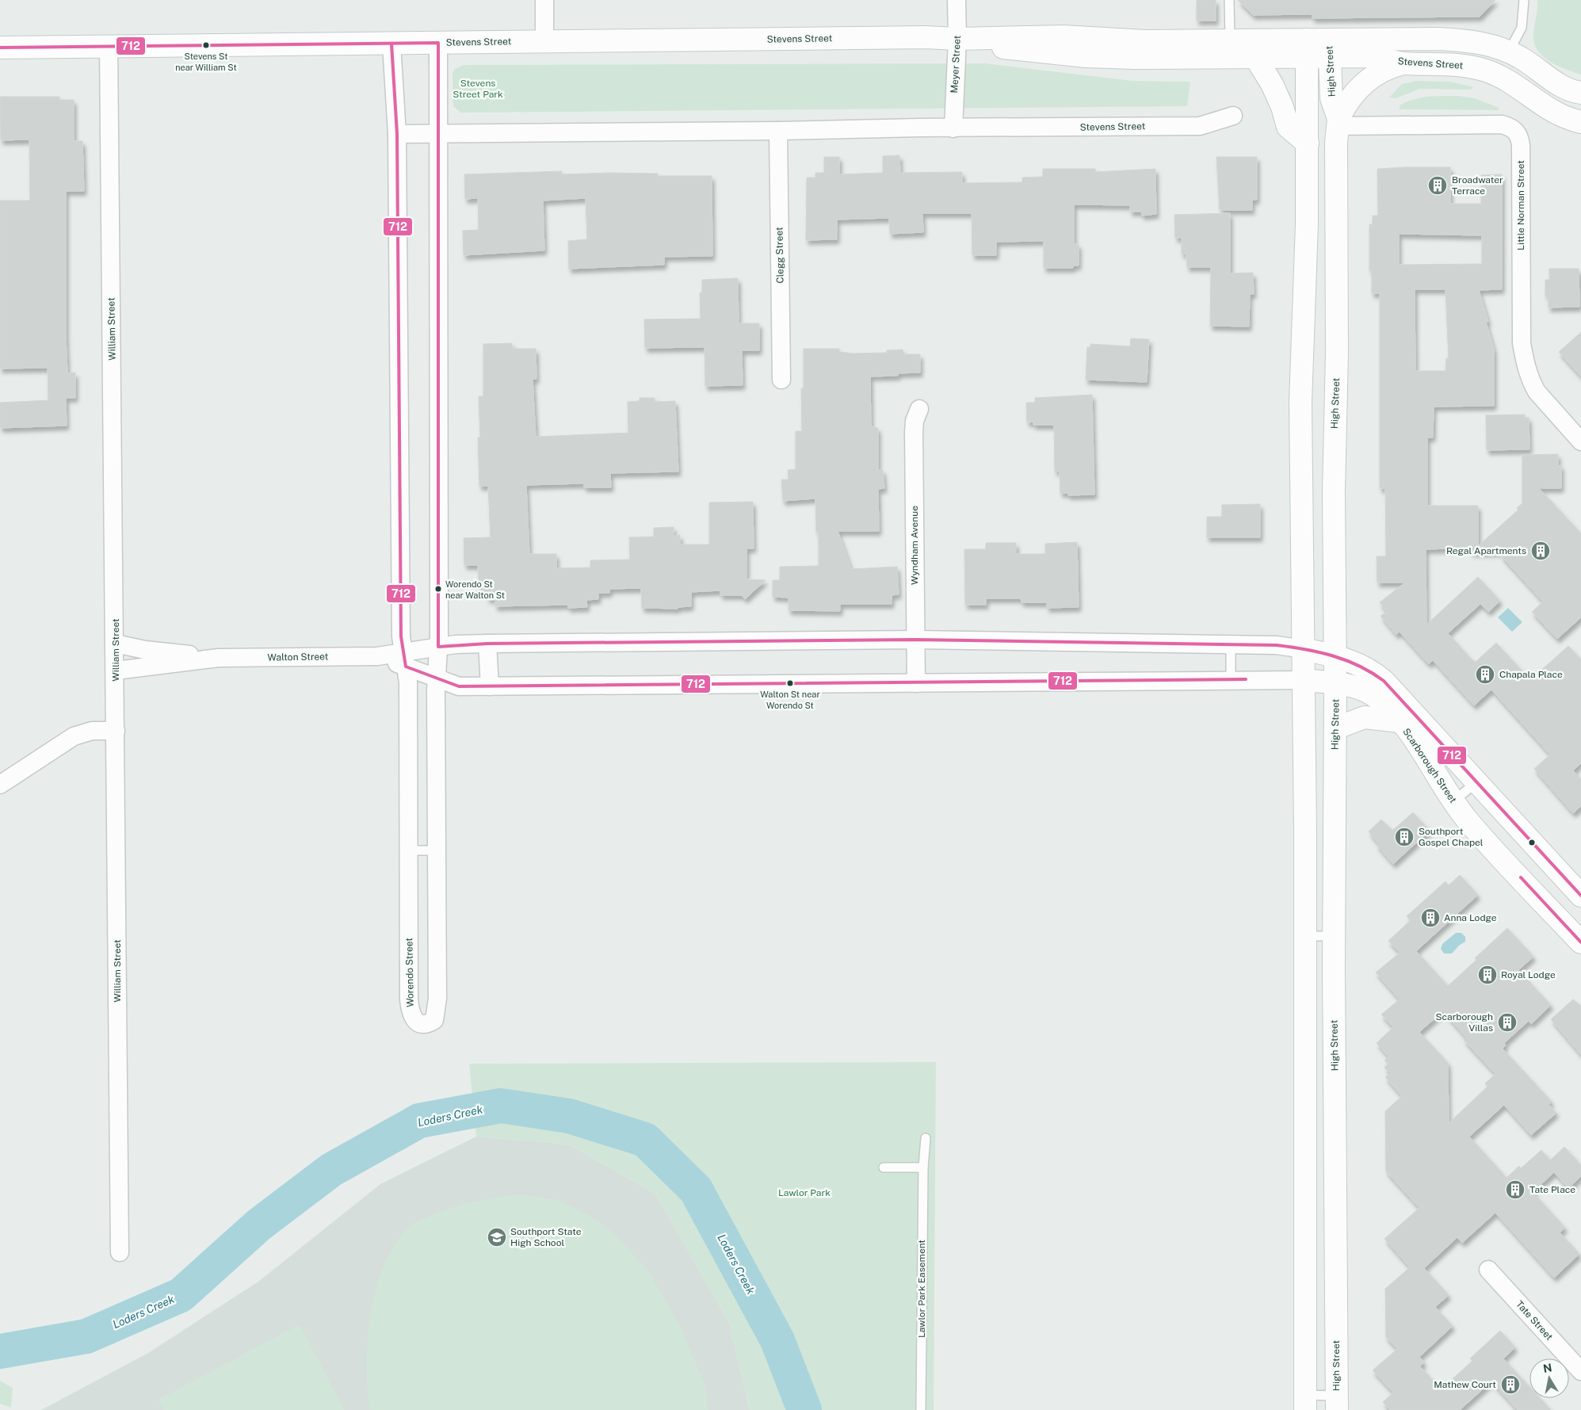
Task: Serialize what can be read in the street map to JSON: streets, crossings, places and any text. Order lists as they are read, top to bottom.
{
  "streets": {
    "main road": ["Stevens Street", "High Street", "Scarborough Street"],
    "street": [
      "Meyer Street",
      "Little Norman Street",
      "Clegg Street",
      "William Street",
      "Wyndham Avenue",
      "Walton Street",
      "Worendo Street",
      "Tate Street"
    ],
    "lane": ["Lawlor Park Easement"]
  },
  "crossings": [
    ["Stevens Street", "Meyer Street"],
    ["Stevens Street", "High Street"],
    ["Stevens Street", "Clegg Street"],
    ["Stevens Street", "William Street"],
    ["Stevens Street", "Worendo Street"],
    ["High Street", "Little Norman Street"],
    ["High Street", "Scarborough Street"],
    ["William Street", "Walton Street"],
    ["Wyndham Avenue", "Walton Street"],
    ["Walton Street", "Scarborough Street"],
    ["Walton Street", "Worendo Street"]
  ],
  "water": ["Loders Creek"],
  "parks": ["Stevens Street Park", "Lawlor Park"],
  "places": {
    "other": ["Stevens St near William St", "Worendo St near Walton St", "Walton St near Worendo St"],
    "building": [
      "Broadwater Terrace",
      "Regal Apartments",
      "Chapala Place",
      "Southport Gospel Chapel",
      "Anna Lodge",
      "Royal Lodge",
      "Scarborough Villas",
      "Tate Place",
      "Mathew Court"
    ],
    "school or university": ["Southport State High School"]
  },
  "lines": ["transit line 712"],
  "north": "top"
}
